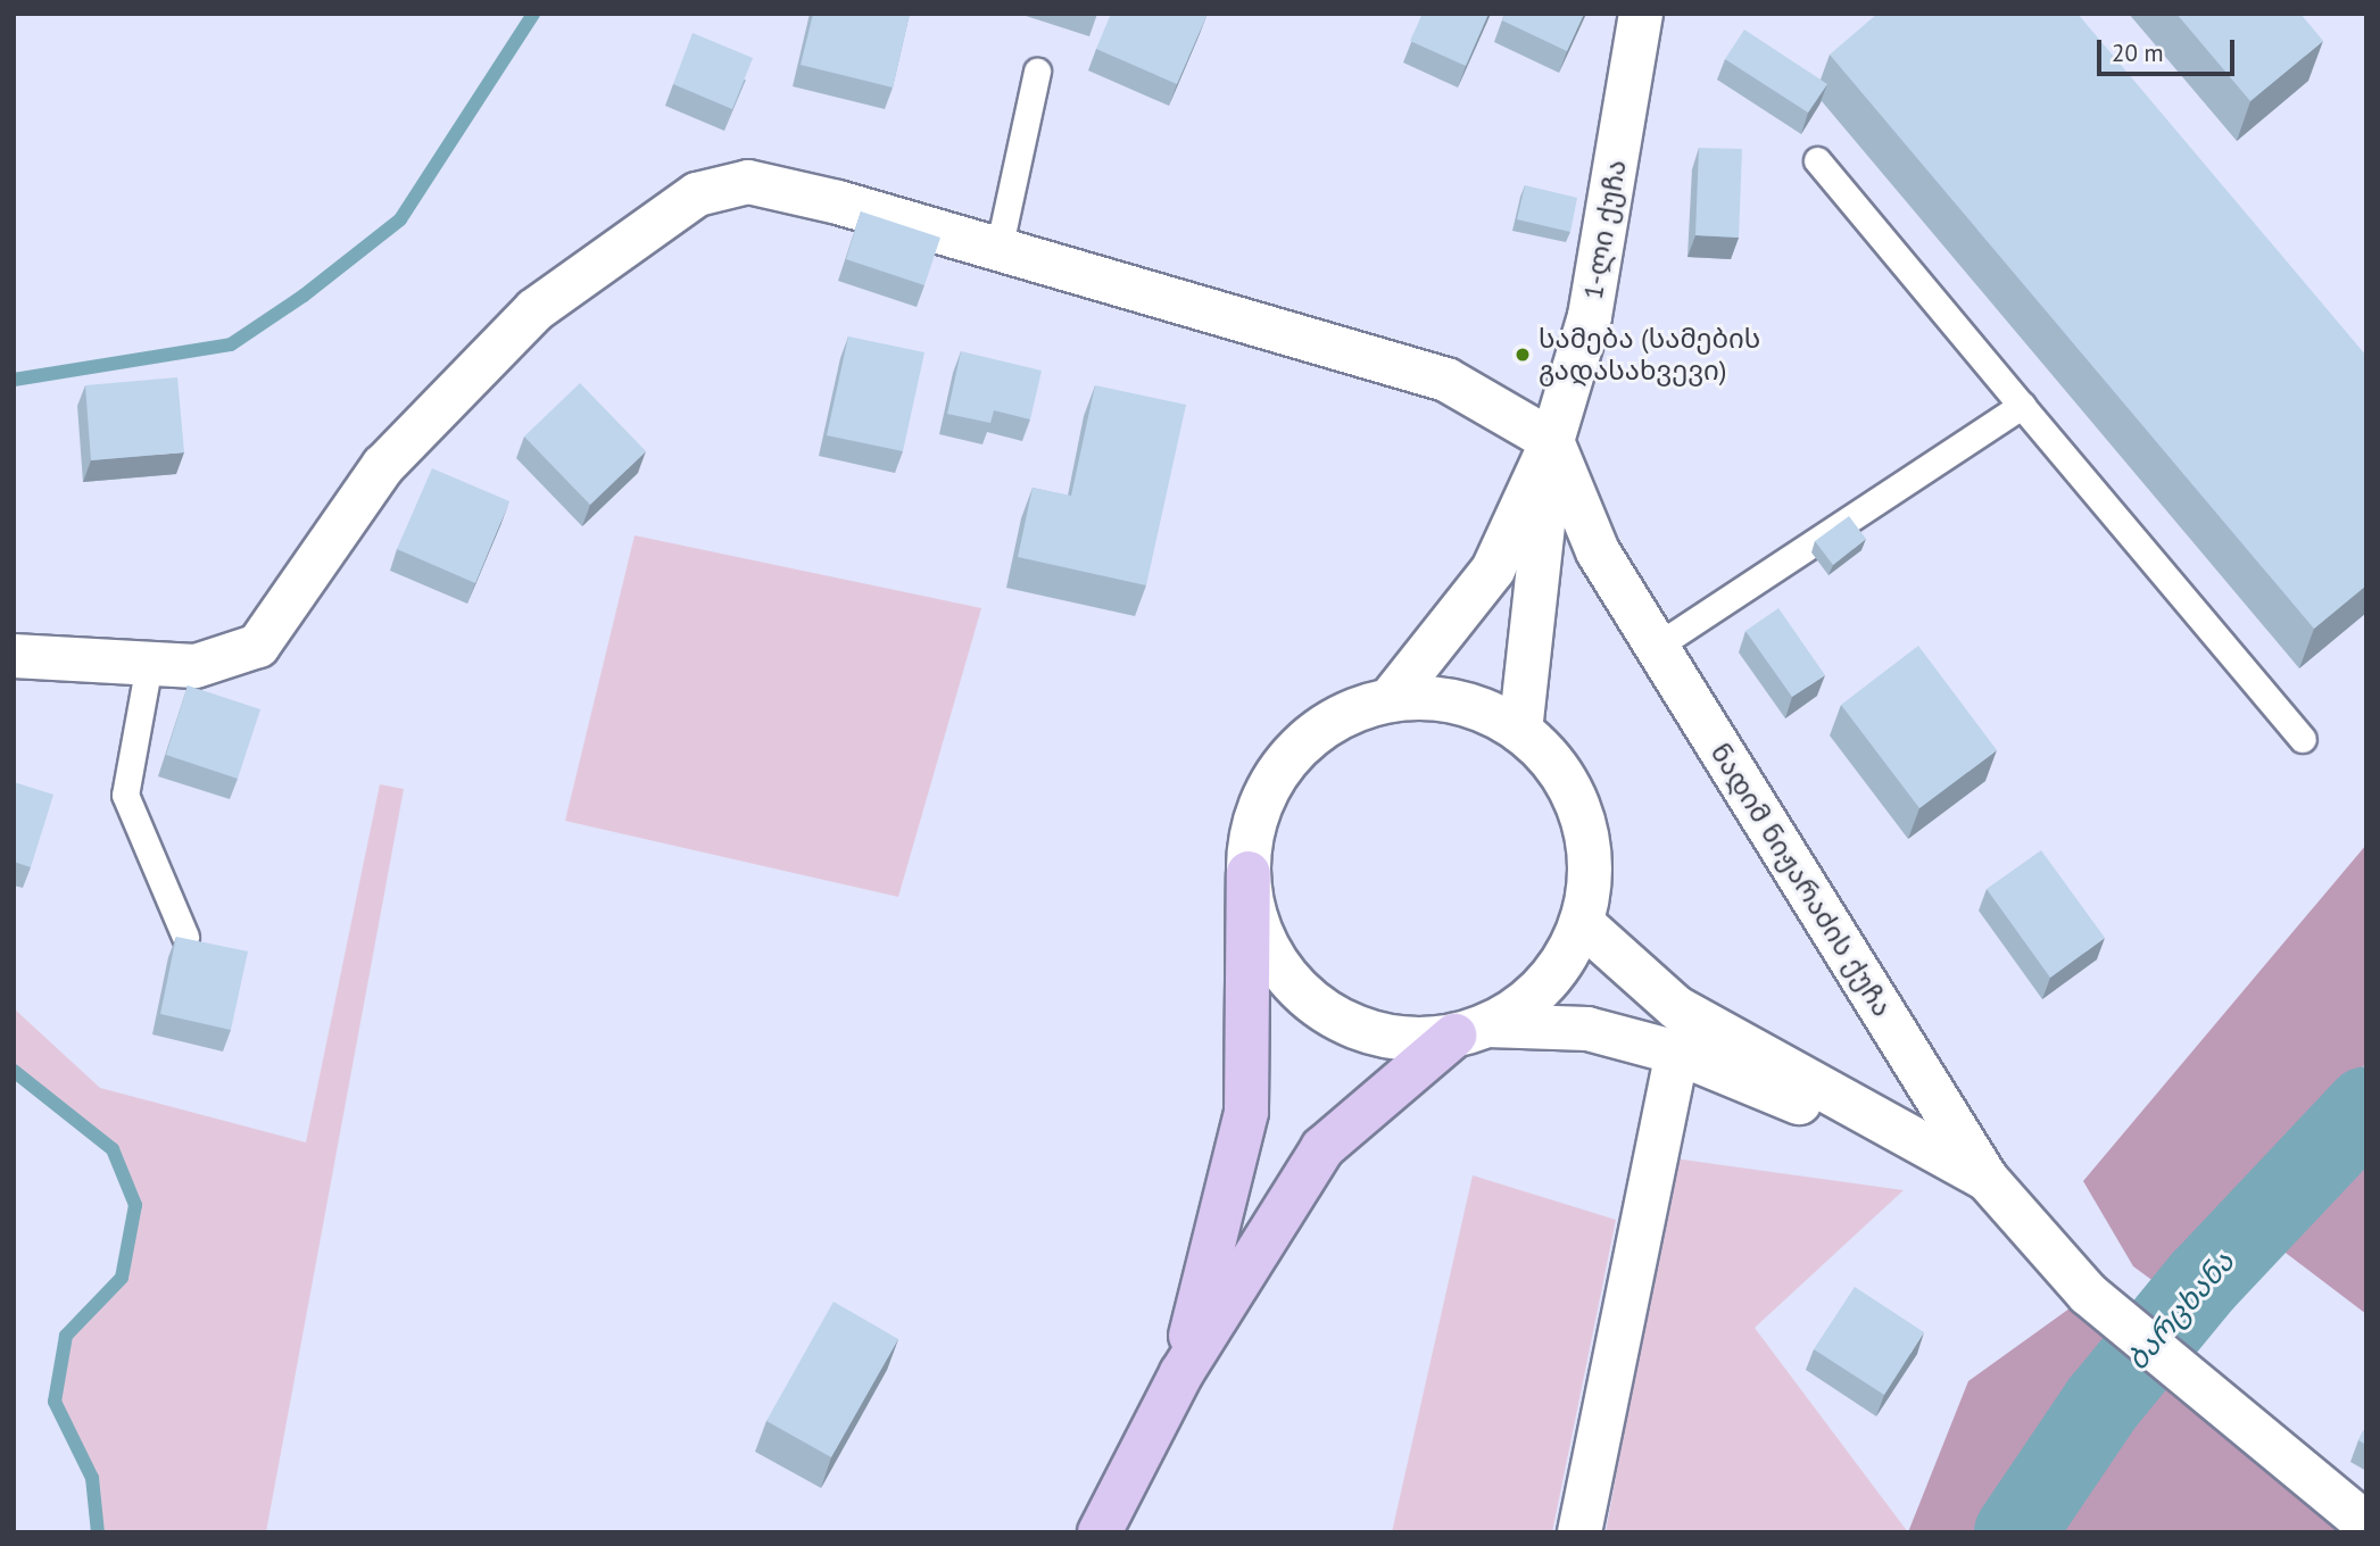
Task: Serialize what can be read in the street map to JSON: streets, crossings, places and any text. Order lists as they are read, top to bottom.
{
  "streets": {
    "street": ["1-ლი ქუჩა", "ნადიმ ნიჟარაძის ქუჩა"]
  },
  "crossings": [
    ["1-ლი ქუჩა", "ნადიმ ნიჟარაძის ქუჩა"]
  ],
  "water": ["ბარცხანა"],
  "places": ["სამება (სამების გადასახვევი)"],
  "scale_bar": "20 m"
}
